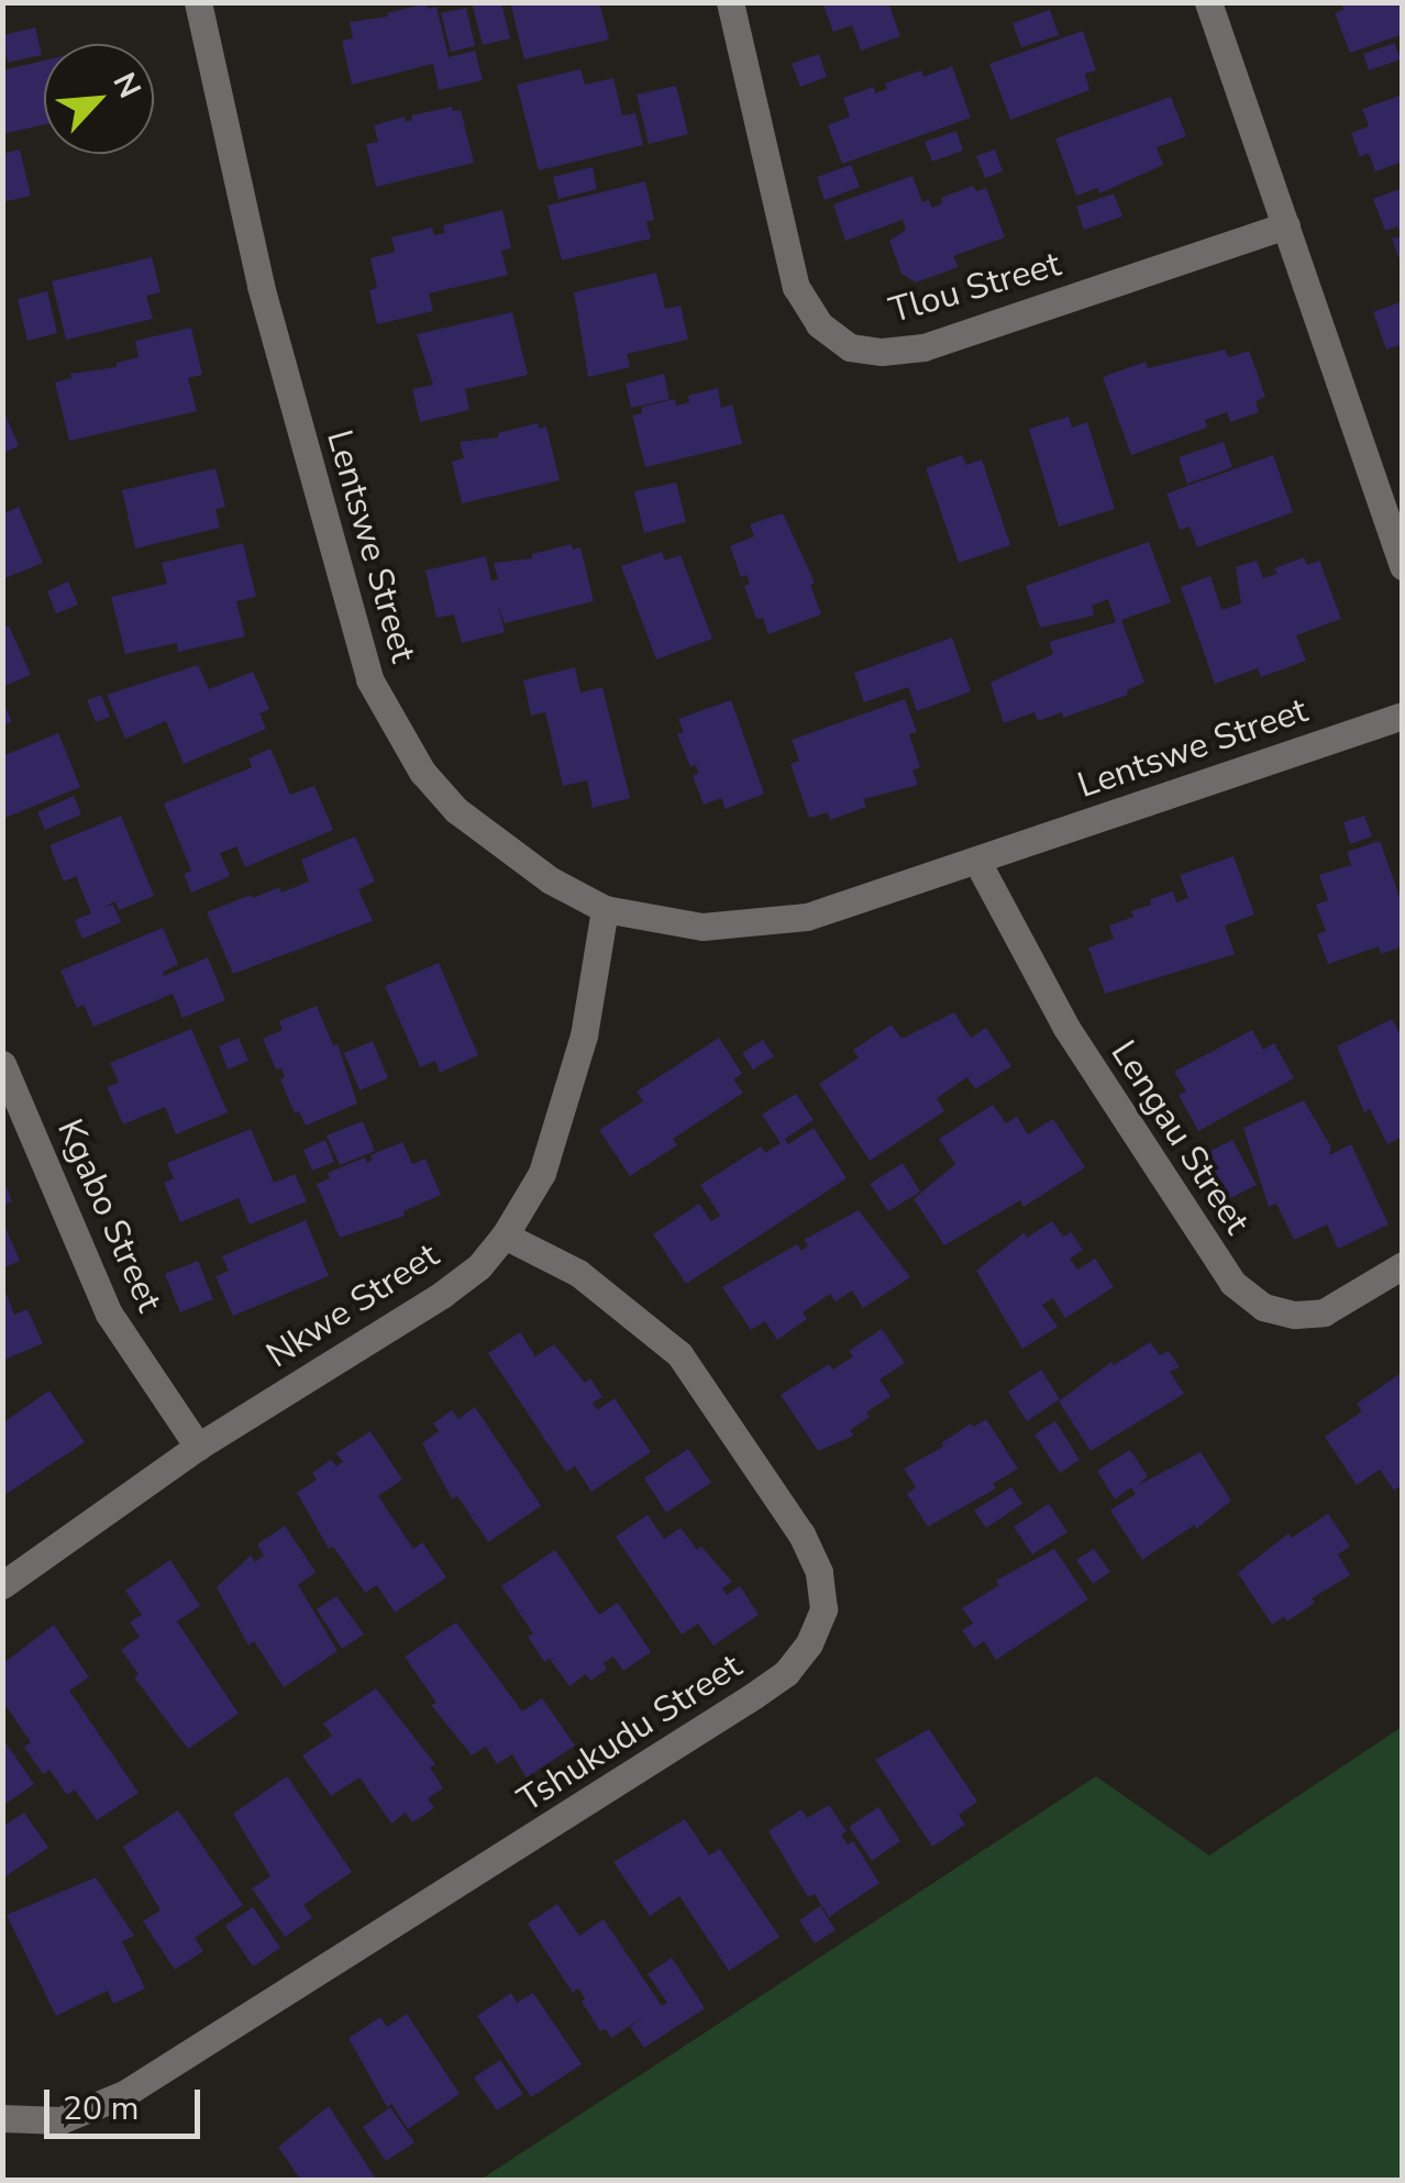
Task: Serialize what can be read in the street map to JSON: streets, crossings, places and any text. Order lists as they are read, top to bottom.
{
  "streets": {
    "street": [
      "Tlou Street",
      "Lentswe Street",
      "Lengau Street",
      "Kgabo Street",
      "Nkwe Street",
      "Tshukudu Street"
    ]
  },
  "crossings": [
    ["Lentswe Street", "Lengau Street"],
    ["Lentswe Street", "Nkwe Street"],
    ["Kgabo Street", "Nkwe Street"],
    ["Nkwe Street", "Tshukudu Street"]
  ],
  "scale_bar": "20 m",
  "north": "top right"
}
